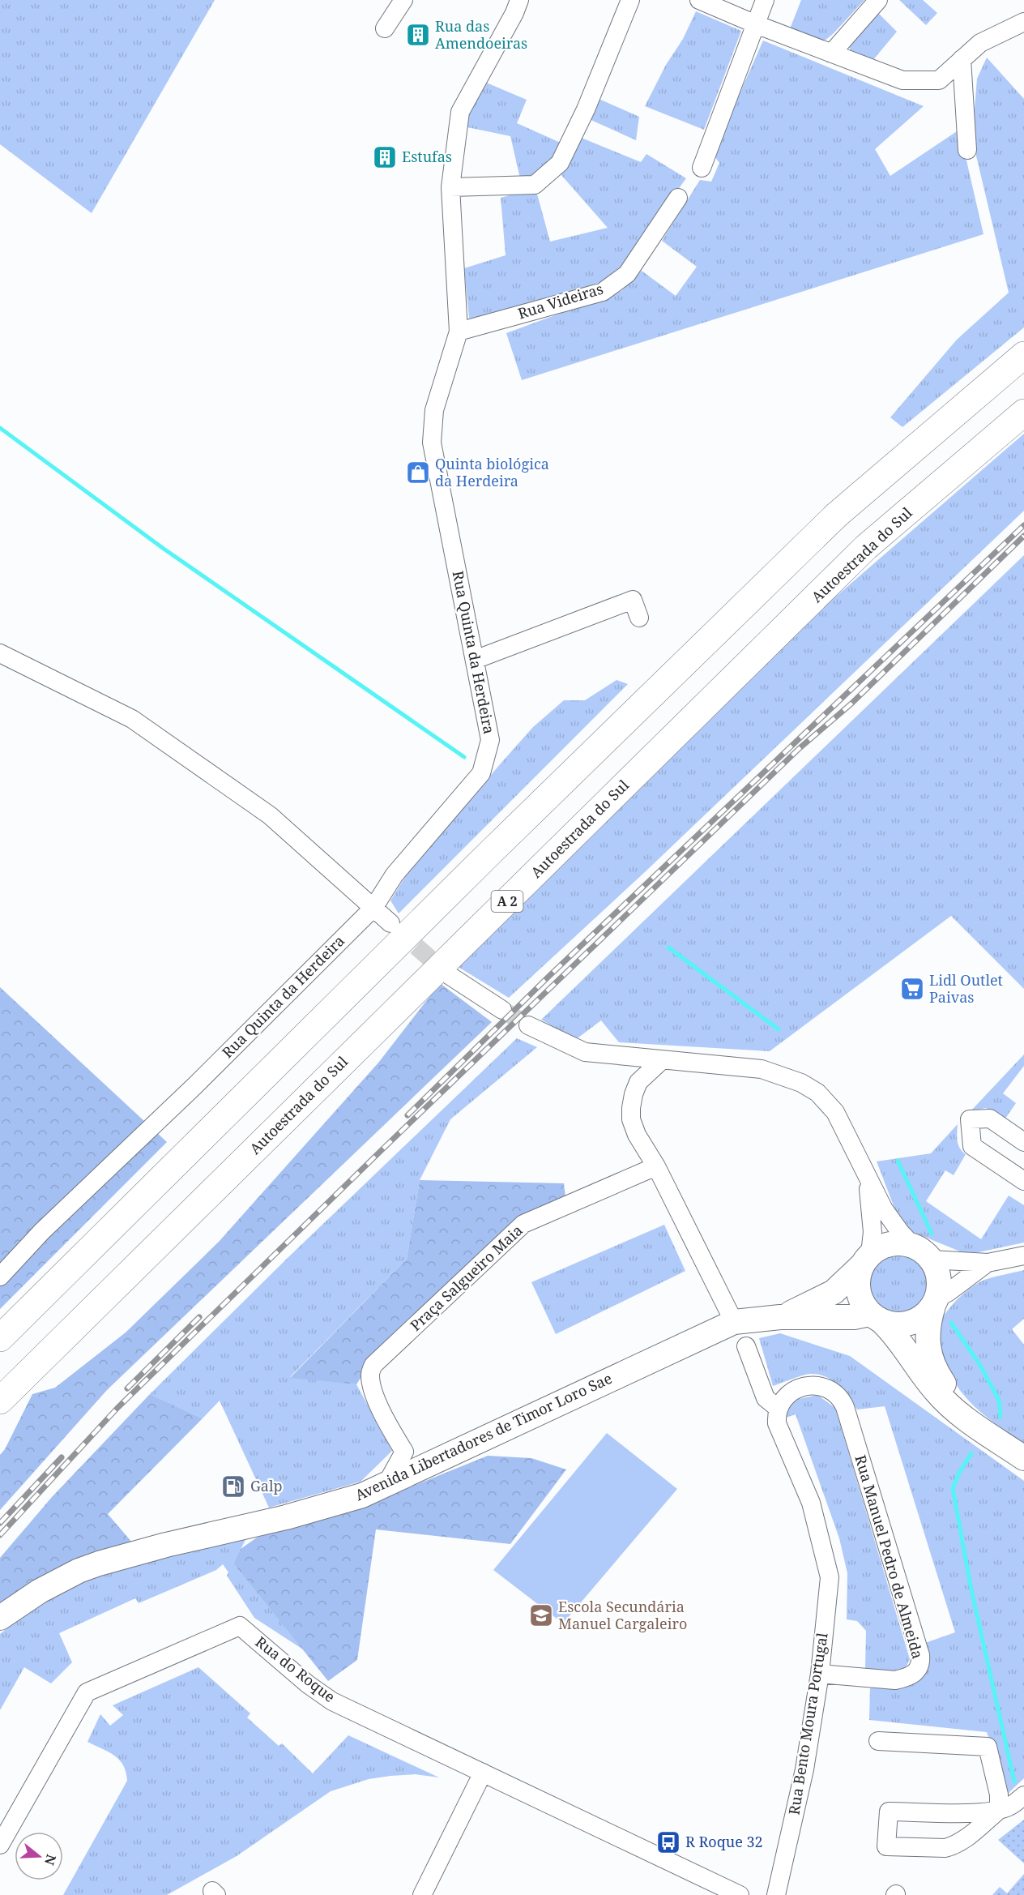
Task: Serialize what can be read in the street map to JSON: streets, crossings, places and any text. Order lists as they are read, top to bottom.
{
  "streets": {
    "highway": ["Autoestrada do Sul", "A 2"],
    "main road": ["Avenida Libertadores de Timor Loro Sae"],
    "street": [
      "Rua Videiras",
      "Rua Quinta da Herdeira",
      "Praça Salgueiro Maia",
      "Rua Manuel Pedro de Almeida",
      "Rua do Roque",
      "Rua Bento Moura Portugal"
    ]
  },
  "crossings": [
    ["Rua Videiras", "Rua Quinta da Herdeira"],
    ["Praça Salgueiro Maia", "Avenida Libertadores de Timor Loro Sae"],
    ["Rua Manuel Pedro de Almeida", "Rua Bento Moura Portugal"]
  ],
  "places": {
    "building": ["Rua das Amendoeiras", "Estufas"],
    "shop": ["Quinta biológica da Herdeira"],
    "supermarket": ["Lidl Outlet Paivas"],
    "fuel station": ["Galp"],
    "school or university": ["Escola Secundária Manuel Cargaleiro"],
    "bus stop": ["R Roque 32"]
  },
  "north": "right"
}
